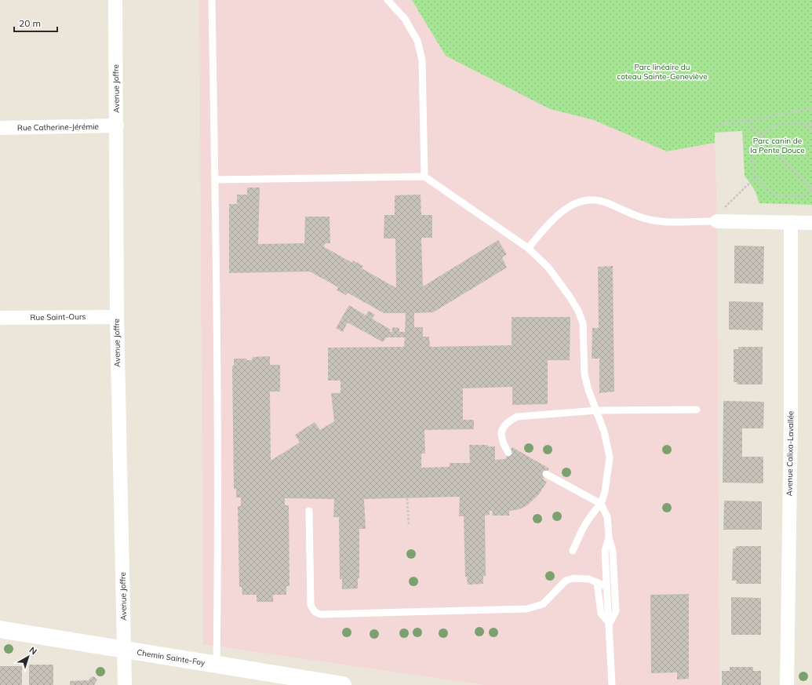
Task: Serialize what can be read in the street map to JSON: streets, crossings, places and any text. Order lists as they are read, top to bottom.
{
  "streets": {
    "main road": ["Chemin Sainte-Foy"],
    "street": [
      "Avenue Joffre",
      "Rue Catherine-Jérémie",
      "Rue Saint-Ours",
      "Avenue Calixa-Lavallée"
    ]
  },
  "crossings": [
    ["Avenue Joffre", "Rue Catherine-Jérémie"],
    ["Avenue Joffre", "Rue Saint-Ours"],
    ["Avenue Joffre", "Chemin Sainte-Foy"]
  ],
  "parks": ["Parc linéaire du coteau Sainte-Geneviève", "Parc canin de la Pente Douce"],
  "scale_bar": "20 m",
  "north": "top right"
}
